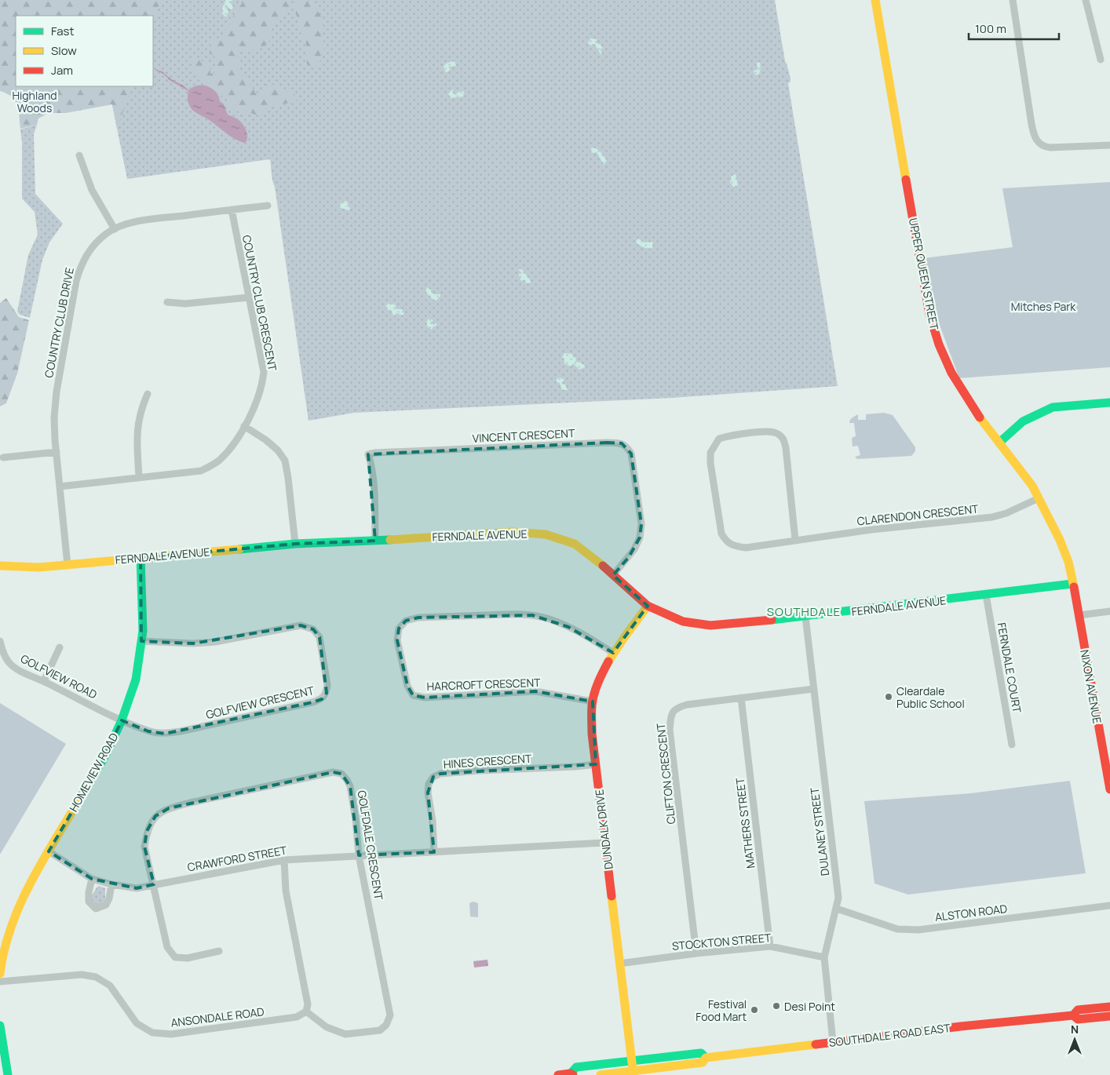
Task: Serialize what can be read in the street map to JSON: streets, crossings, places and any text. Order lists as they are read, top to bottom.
{
  "streets": {
    "street": [
      "UPPER QUEEN STREET",
      "COUNTRY CLUB CRESCENT",
      "COUNTRY CLUB DRIVE",
      "VINCENT CRESCENT",
      "CLARENDON CRESCENT",
      "FERNDALE AVENUE",
      "FERNDALE COURT",
      "GOLFVIEW ROAD",
      "HARCROFT CRESCENT",
      "NIXON AVENUE",
      "GOLFVIEW CRESCENT",
      "HINES CRESCENT",
      "HOMEVIEW ROAD",
      "CLIFTON CRESCENT",
      "MATHERS STREET",
      "DUNDALK DRIVE",
      "DULANEY STREET",
      "GOLFDALE CRESCENT",
      "CRAWFORD STREET",
      "ALSTON ROAD",
      "STOCKTON STREET",
      "ANSONDALE ROAD",
      "SOUTHDALE ROAD EAST"
    ]
  },
  "crossings": [
    ["UPPER QUEEN STREET", "CLARENDON CRESCENT"],
    ["UPPER QUEEN STREET", "FERNDALE AVENUE"],
    ["UPPER QUEEN STREET", "NIXON AVENUE"],
    ["COUNTRY CLUB CRESCENT", "COUNTRY CLUB DRIVE"],
    ["COUNTRY CLUB DRIVE", "FERNDALE AVENUE"],
    ["VINCENT CRESCENT", "FERNDALE AVENUE"],
    ["FERNDALE AVENUE", "FERNDALE COURT"],
    ["FERNDALE AVENUE", "NIXON AVENUE"],
    ["FERNDALE AVENUE", "HOMEVIEW ROAD"],
    ["FERNDALE AVENUE", "DUNDALK DRIVE"],
    ["FERNDALE AVENUE", "DULANEY STREET"],
    ["GOLFVIEW ROAD", "GOLFVIEW CRESCENT"],
    ["GOLFVIEW ROAD", "HOMEVIEW ROAD"],
    ["HARCROFT CRESCENT", "DUNDALK DRIVE"],
    ["GOLFVIEW CRESCENT", "HOMEVIEW ROAD"],
    ["HINES CRESCENT", "DUNDALK DRIVE"],
    ["HINES CRESCENT", "CRAWFORD STREET"],
    ["HOMEVIEW ROAD", "CRAWFORD STREET"],
    ["CLIFTON CRESCENT", "MATHERS STREET"],
    ["CLIFTON CRESCENT", "DULANEY STREET"],
    ["CLIFTON CRESCENT", "STOCKTON STREET"],
    ["MATHERS STREET", "STOCKTON STREET"],
    ["DUNDALK DRIVE", "CRAWFORD STREET"],
    ["DUNDALK DRIVE", "STOCKTON STREET"],
    ["DUNDALK DRIVE", "SOUTHDALE ROAD EAST"],
    ["DULANEY STREET", "ALSTON ROAD"],
    ["DULANEY STREET", "STOCKTON STREET"],
    ["DULANEY STREET", "SOUTHDALE ROAD EAST"],
    ["GOLFDALE CRESCENT", "CRAWFORD STREET"],
    ["GOLFDALE CRESCENT", "ANSONDALE ROAD"]
  ],
  "districts": ["SOUTHDALE"],
  "parks": ["Highland Woods", "Mitches Park"],
  "places": ["Cleardale Public School", "Desi Point", "Festival Food Mart"],
  "legend": ["Fast", "Slow", "Jam"],
  "scale_bar": "100 m",
  "north": "top"
}
